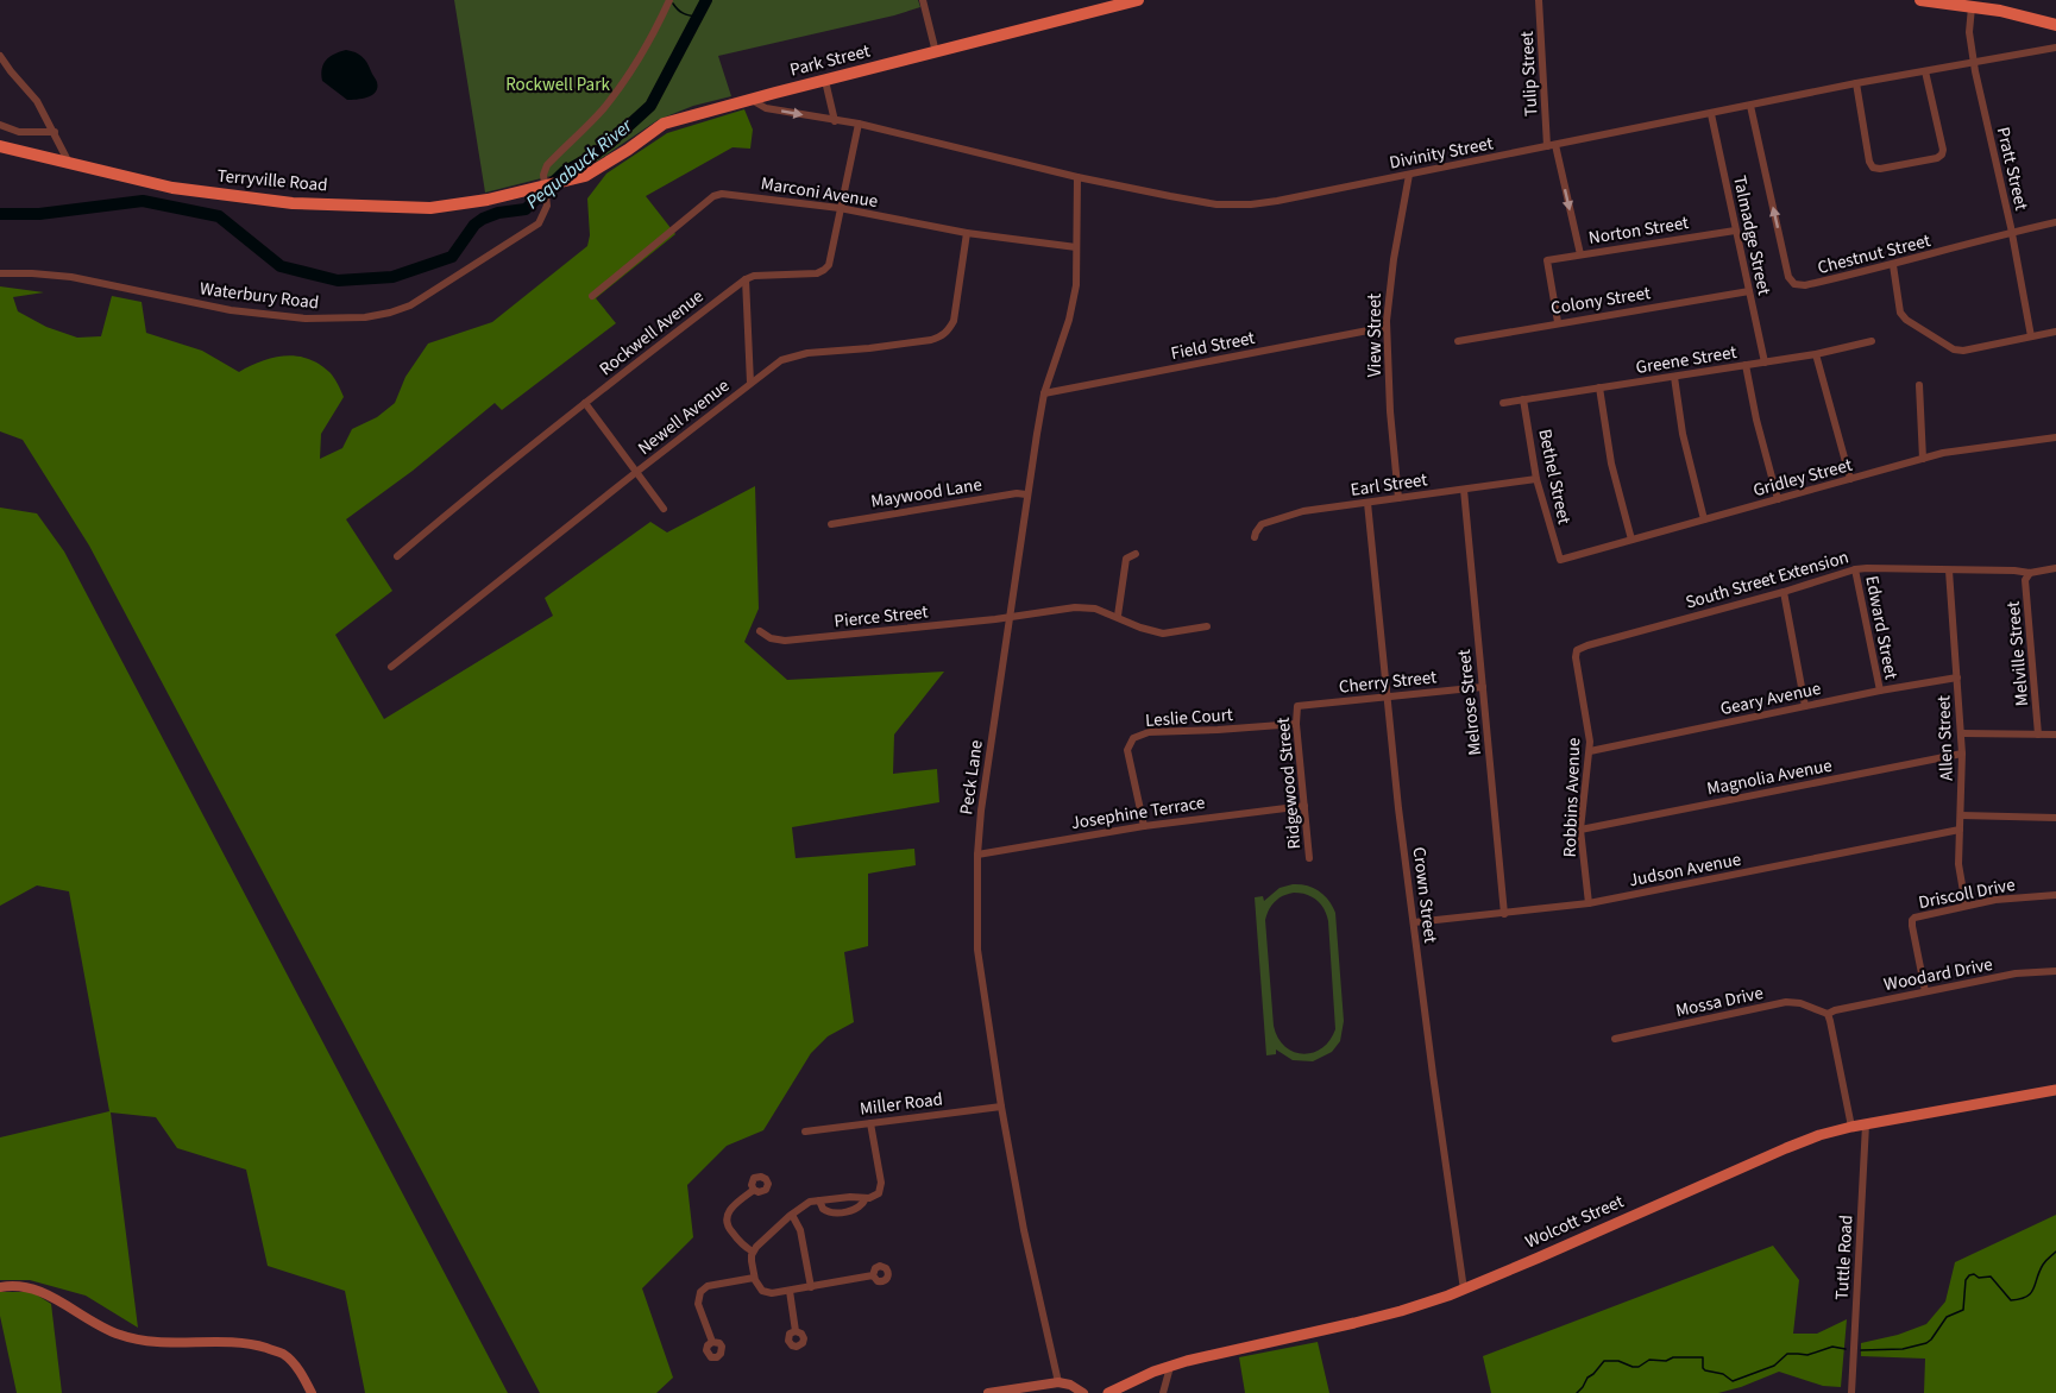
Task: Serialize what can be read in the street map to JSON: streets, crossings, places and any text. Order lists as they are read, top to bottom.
{
  "streets": {
    "highway": ["Park Street", "Terryville Road"],
    "main road": ["Wolcott Street"],
    "street": [
      "Tulip Street",
      "Divinity Street",
      "Pratt Street",
      "Marconi Avenue",
      "Norton Street",
      "Talmadge Street",
      "Chestnut Street",
      "Waterbury Road",
      "Colony Street",
      "Rockwell Avenue",
      "View Street",
      "Field Street",
      "Greene Street",
      "Newell Avenue",
      "Bethel Street",
      "Gridley Street",
      "Earl Street",
      "Maywood Lane",
      "South Street Extension",
      "Pierce Street",
      "Edward Street",
      "Melville Street",
      "Cherry Street",
      "Geary Avenue",
      "Melrose Street",
      "Leslie Court",
      "Allen Street",
      "Peck Lane",
      "Magnolia Avenue",
      "Ridgewood Street",
      "Robbins Avenue",
      "Josephine Terrace",
      "Judson Avenue",
      "Driscoll Drive",
      "Crown Street",
      "Woodard Drive",
      "Mossa Drive",
      "Miller Road",
      "Tuttle Road"
    ]
  },
  "crossings": [
    ["Park Street", "Divinity Street"],
    ["Park Street", "Terryville Road"],
    ["Park Street", "Waterbury Road"],
    ["Tulip Street", "Divinity Street"],
    ["Tulip Street", "Norton Street"],
    ["Divinity Street", "Pratt Street"],
    ["Divinity Street", "Talmadge Street"],
    ["Divinity Street", "Chestnut Street"],
    ["Divinity Street", "View Street"],
    ["Divinity Street", "Peck Lane"],
    ["Pratt Street", "Chestnut Street"],
    ["Terryville Road", "Waterbury Road"],
    ["Marconi Avenue", "Newell Avenue"],
    ["Marconi Avenue", "Peck Lane"],
    ["Norton Street", "Talmadge Street"],
    ["Norton Street", "Colony Street"],
    ["Talmadge Street", "Colony Street"],
    ["Talmadge Street", "Greene Street"],
    ["View Street", "Field Street"],
    ["View Street", "Earl Street"],
    ["Field Street", "Peck Lane"],
    ["Greene Street", "Bethel Street"],
    ["Bethel Street", "Gridley Street"],
    ["Bethel Street", "Earl Street"],
    ["Earl Street", "Melrose Street"],
    ["Earl Street", "Crown Street"],
    ["Maywood Lane", "Peck Lane"],
    ["South Street Extension", "Edward Street"],
    ["South Street Extension", "Melville Street"],
    ["South Street Extension", "Allen Street"],
    ["South Street Extension", "Robbins Avenue"],
    ["Pierce Street", "Peck Lane"],
    ["Edward Street", "Geary Avenue"],
    ["Cherry Street", "Melrose Street"],
    ["Cherry Street", "Ridgewood Street"],
    ["Cherry Street", "Crown Street"],
    ["Geary Avenue", "Allen Street"],
    ["Geary Avenue", "Robbins Avenue"],
    ["Melrose Street", "Judson Avenue"],
    ["Leslie Court", "Ridgewood Street"],
    ["Leslie Court", "Josephine Terrace"],
    ["Allen Street", "Magnolia Avenue"],
    ["Allen Street", "Judson Avenue"],
    ["Allen Street", "Driscoll Drive"],
    ["Peck Lane", "Josephine Terrace"],
    ["Peck Lane", "Miller Road"],
    ["Magnolia Avenue", "Robbins Avenue"],
    ["Ridgewood Street", "Josephine Terrace"],
    ["Robbins Avenue", "Judson Avenue"],
    ["Judson Avenue", "Crown Street"],
    ["Driscoll Drive", "Woodard Drive"],
    ["Crown Street", "Wolcott Street"],
    ["Woodard Drive", "Mossa Drive"],
    ["Wolcott Street", "Tuttle Road"]
  ],
  "one_way": ["Tulip Street"],
  "water": ["Pequabuck River"],
  "parks": ["Rockwell Park"]
}
